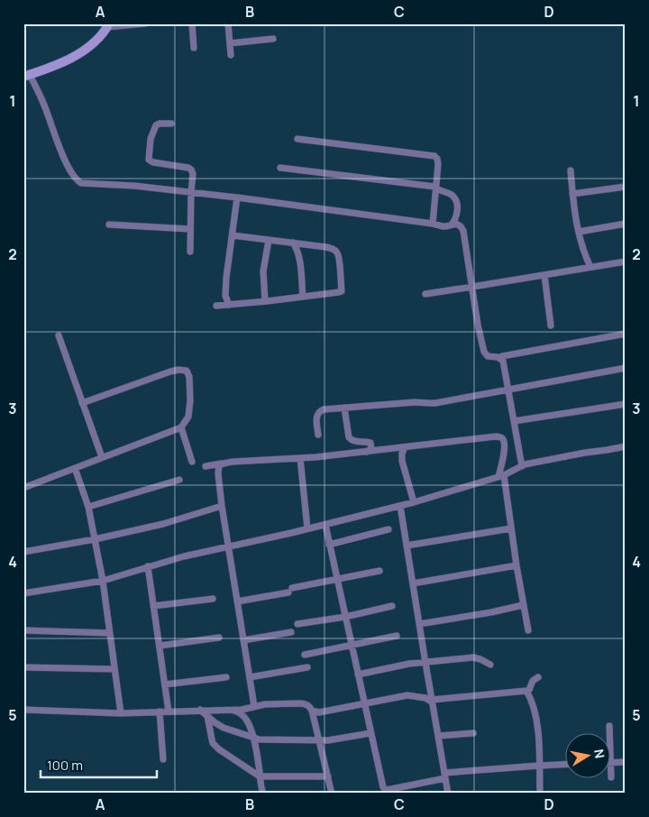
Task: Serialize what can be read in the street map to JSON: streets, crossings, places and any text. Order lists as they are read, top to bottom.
{
  "scale_bar": "100 m",
  "north": "right",
  "grid": {
    "columns": [
      "A",
      "B",
      "C",
      "D"
    ],
    "rows": [
      "1",
      "2",
      "3",
      "4",
      "5"
    ]
  }
}
